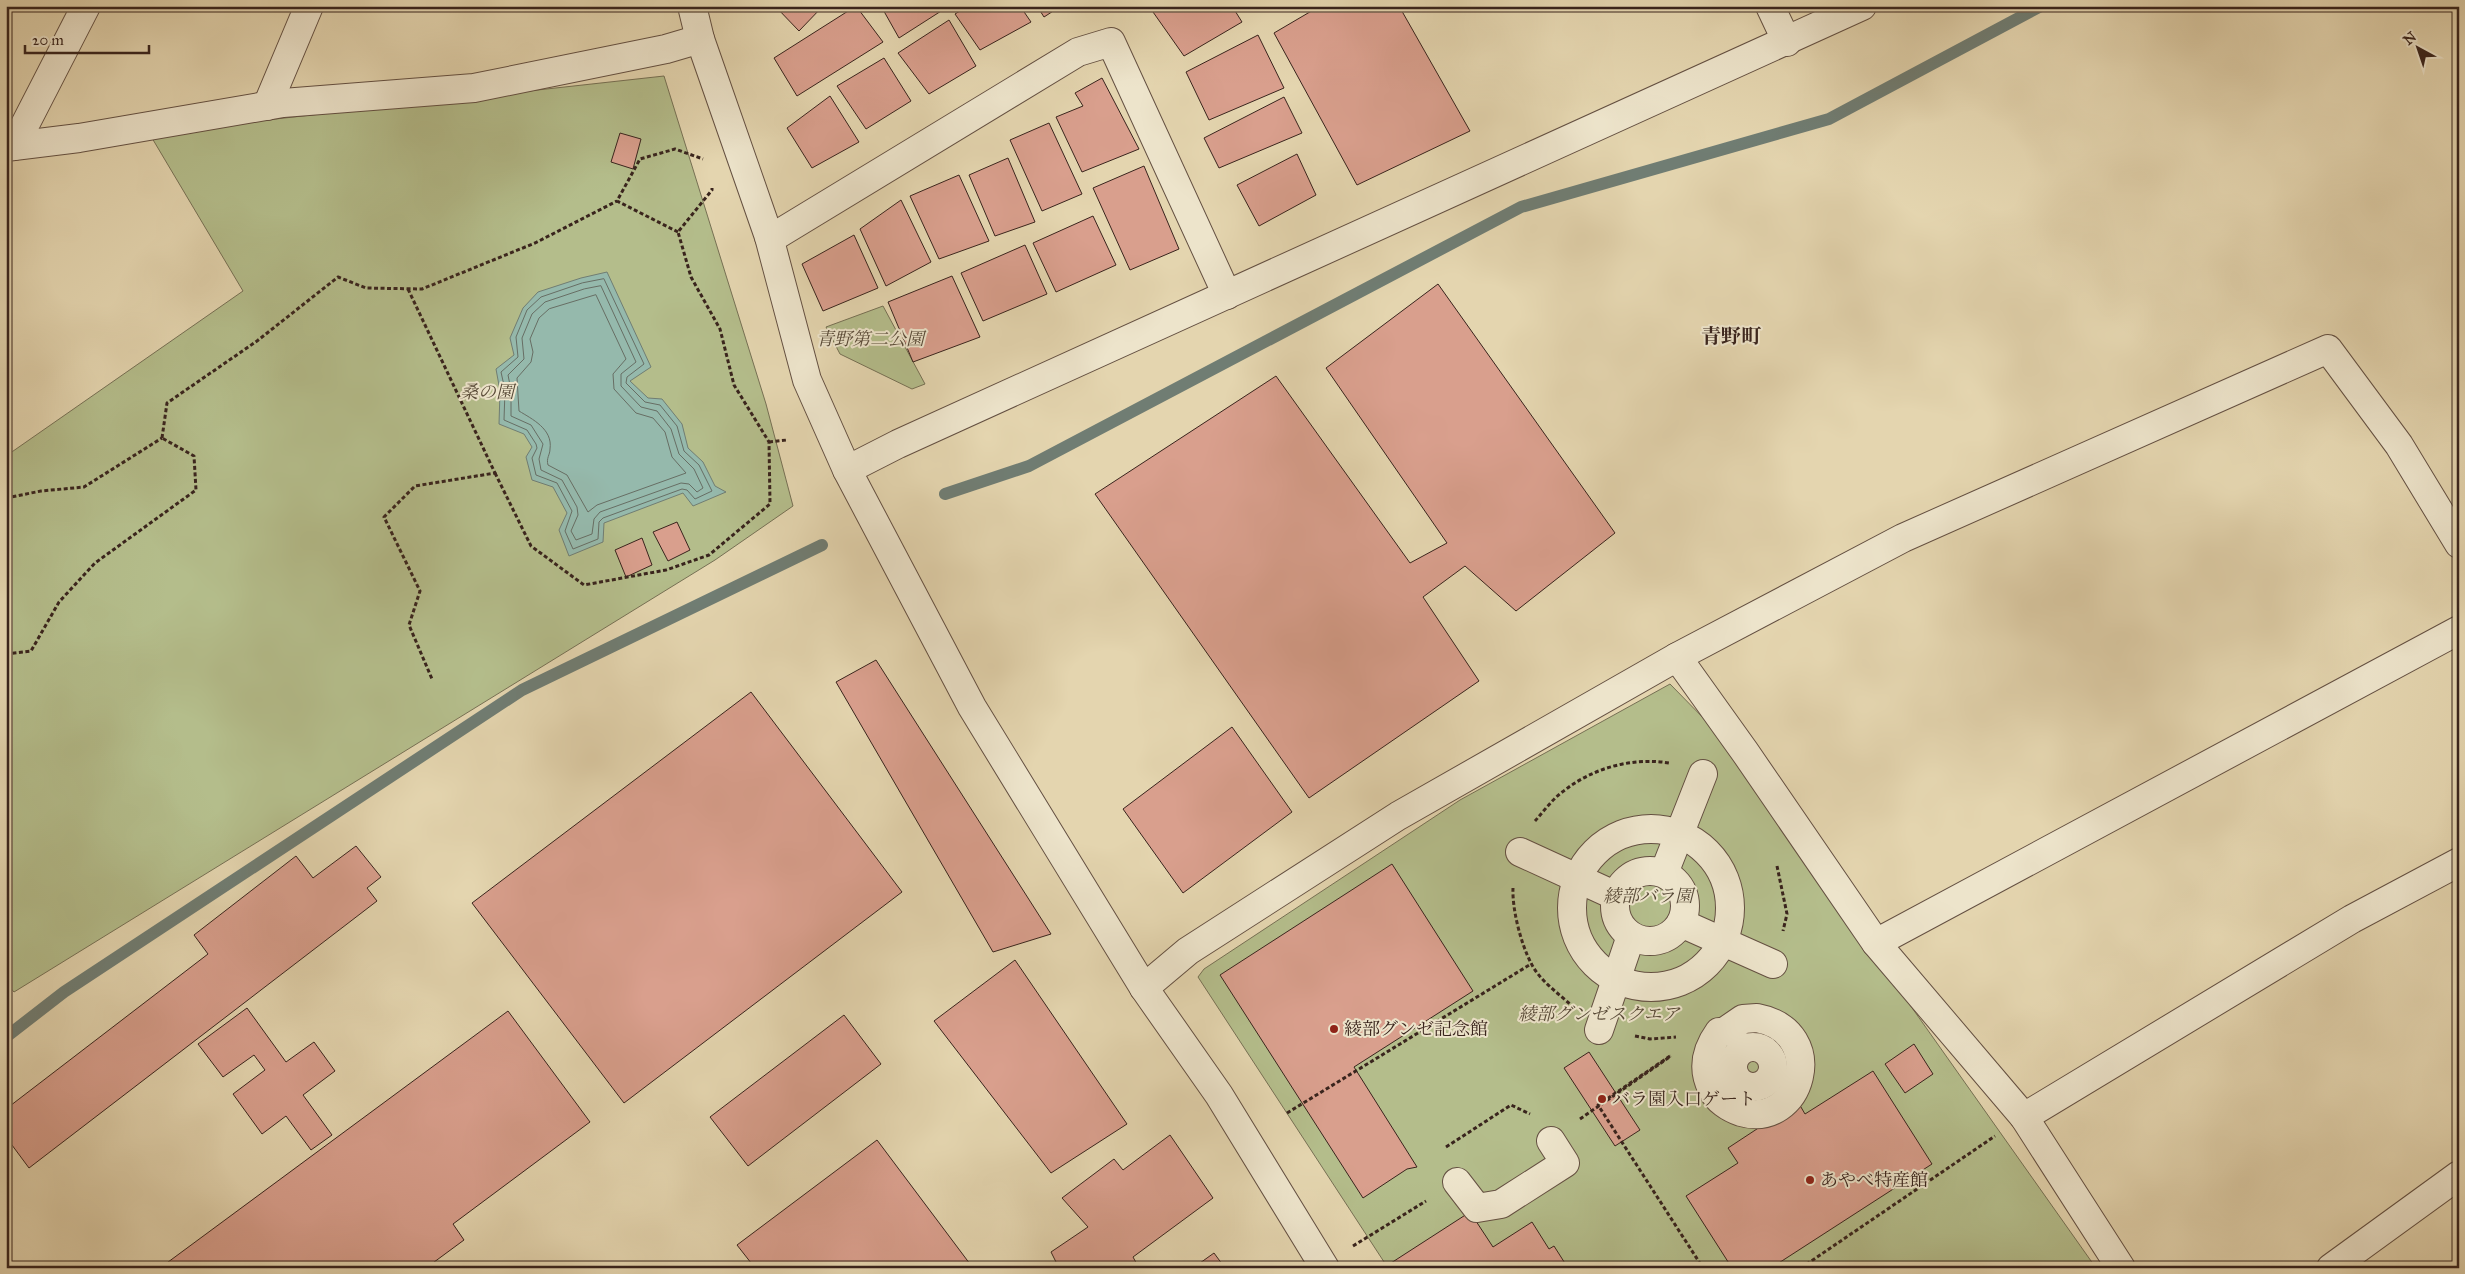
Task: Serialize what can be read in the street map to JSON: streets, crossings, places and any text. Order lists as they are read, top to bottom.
{
  "districts": ["青野町"],
  "parks": [
    "青野第二公園",
    "桑の園",
    "綾部バラ園",
    "綾部グンゼスクエア"
  ],
  "places": ["綾部グンゼ記念館", "バラ園入口ゲート", "あやべ特産館"],
  "scale_bar": "20 m",
  "north": "top left"
}
